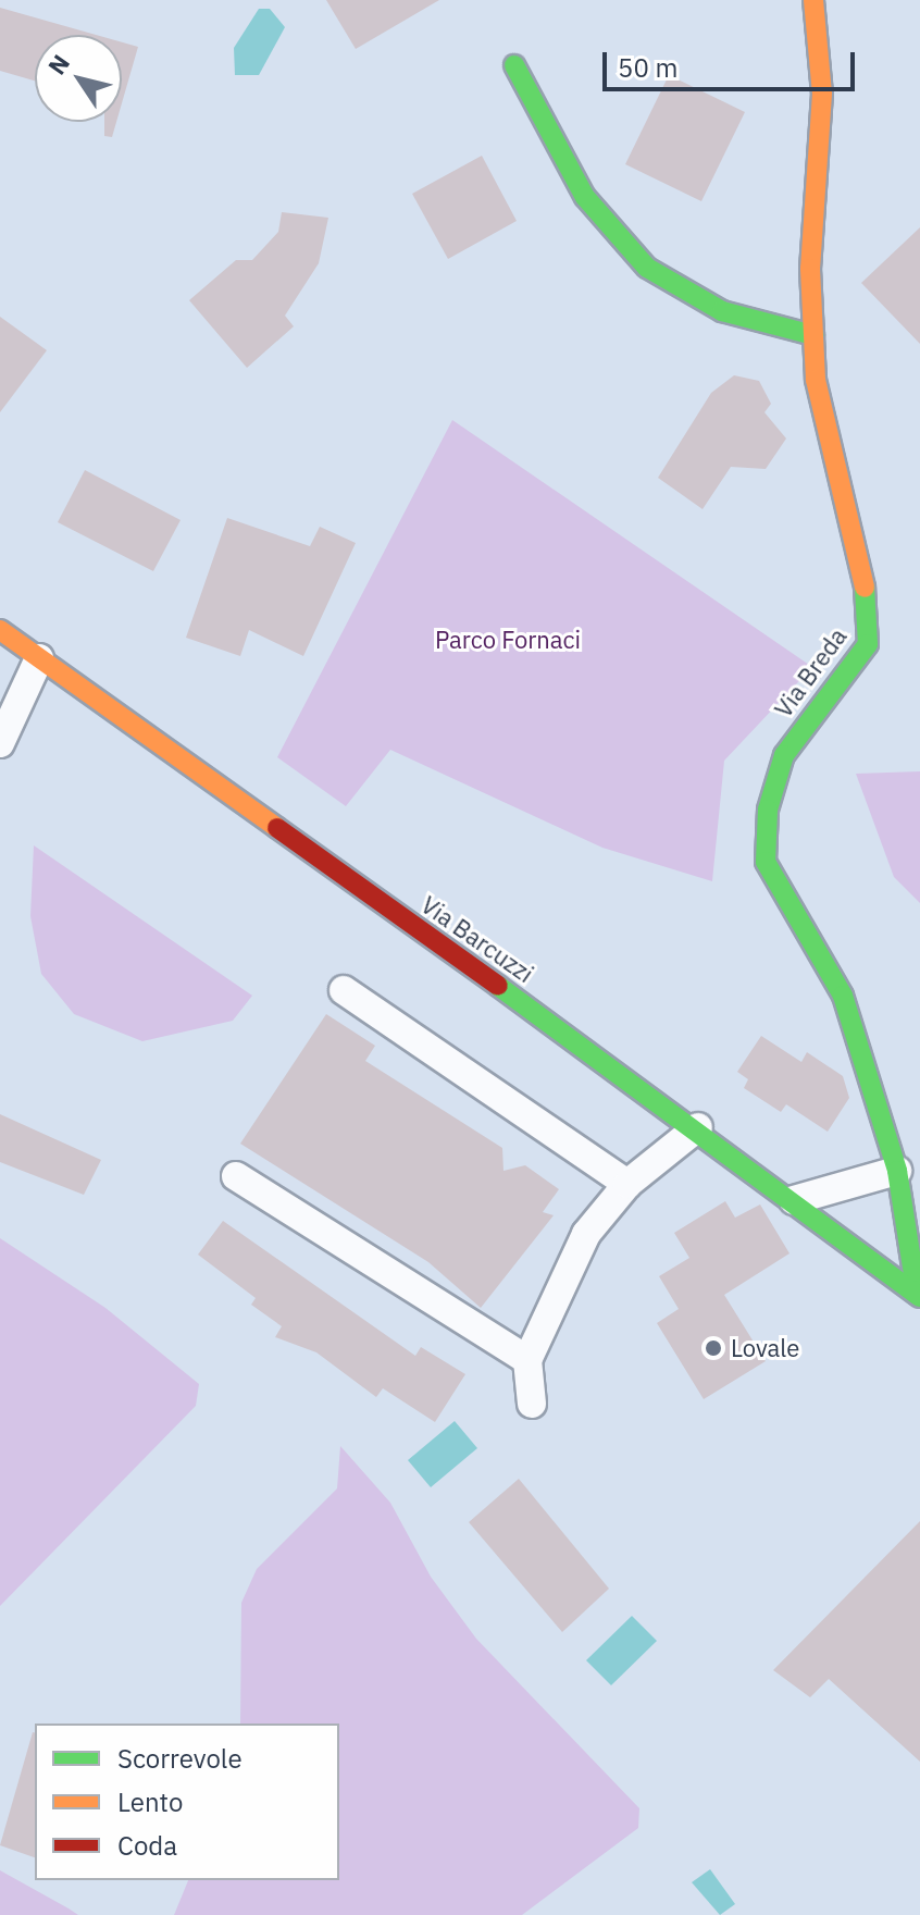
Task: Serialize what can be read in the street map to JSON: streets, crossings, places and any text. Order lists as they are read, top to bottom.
{
  "streets": {
    "street": ["Via Breda", "Via Barcuzzi"]
  },
  "crossings": [
    ["Via Breda", "Via Barcuzzi"]
  ],
  "parks": ["Parco Fornaci"],
  "places": ["Lovale"],
  "legend": ["Scorrevole", "Lento", "Coda"],
  "scale_bar": "50 m",
  "north": "top left"
}
